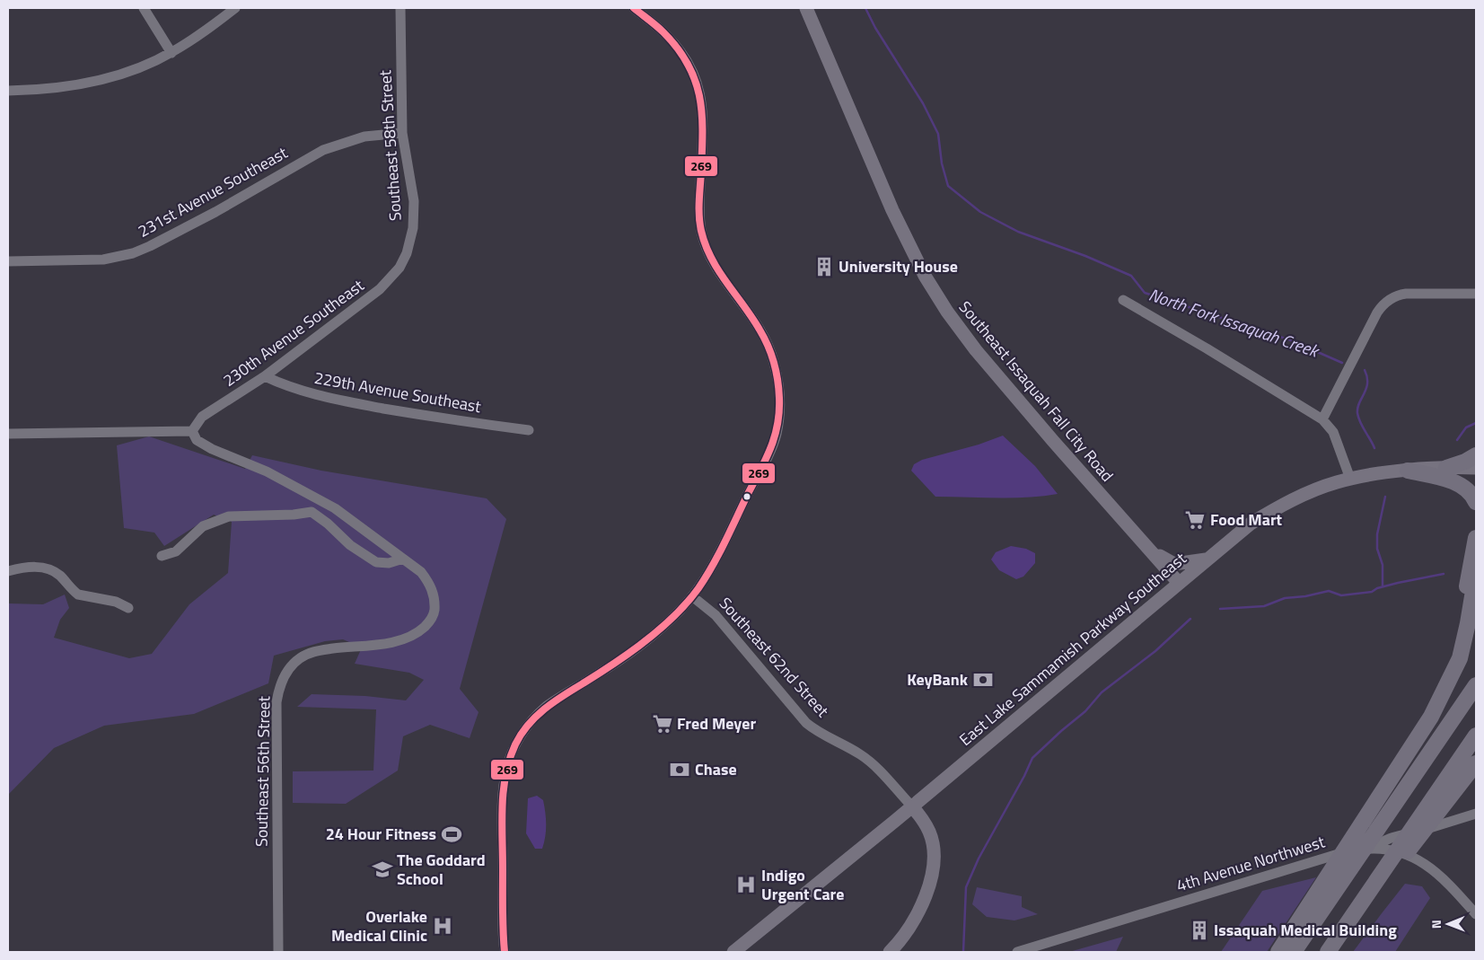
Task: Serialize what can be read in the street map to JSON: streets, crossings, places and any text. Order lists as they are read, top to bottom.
{
  "streets": {
    "main road": ["Southeast Issaquah Fall City Road", "East Lake Sammamish Parkway Southeast", "Southeast 62nd Street"],
    "street": [
      "Southeast 58th Street",
      "231st Avenue Southeast",
      "230th Avenue Southeast",
      "229th Avenue Southeast",
      "Southeast 56th Street",
      "4th Avenue Northwest"
    ]
  },
  "crossings": [
    ["Southeast 58th Street", "231st Avenue Southeast"],
    ["Southeast 58th Street", "230th Avenue Southeast"],
    ["230th Avenue Southeast", "229th Avenue Southeast"],
    ["230th Avenue Southeast", "Southeast 56th Street"],
    ["Southeast Issaquah Fall City Road", "East Lake Sammamish Parkway Southeast"],
    ["East Lake Sammamish Parkway Southeast", "Southeast 62nd Street"]
  ],
  "water": ["North Fork Issaquah Creek"],
  "places": {
    "building": ["University House", "Issaquah Medical Building"],
    "supermarket": ["Food Mart", "Fred Meyer"],
    "bank": ["KeyBank", "Chase"],
    "sports": ["24 Hour Fitness"],
    "school or university": ["The Goddard School"],
    "hospital": ["Indigo Urgent Care", "Overlake Medical Clinic"]
  },
  "lines": ["transit line 269"],
  "north": "left"
}
